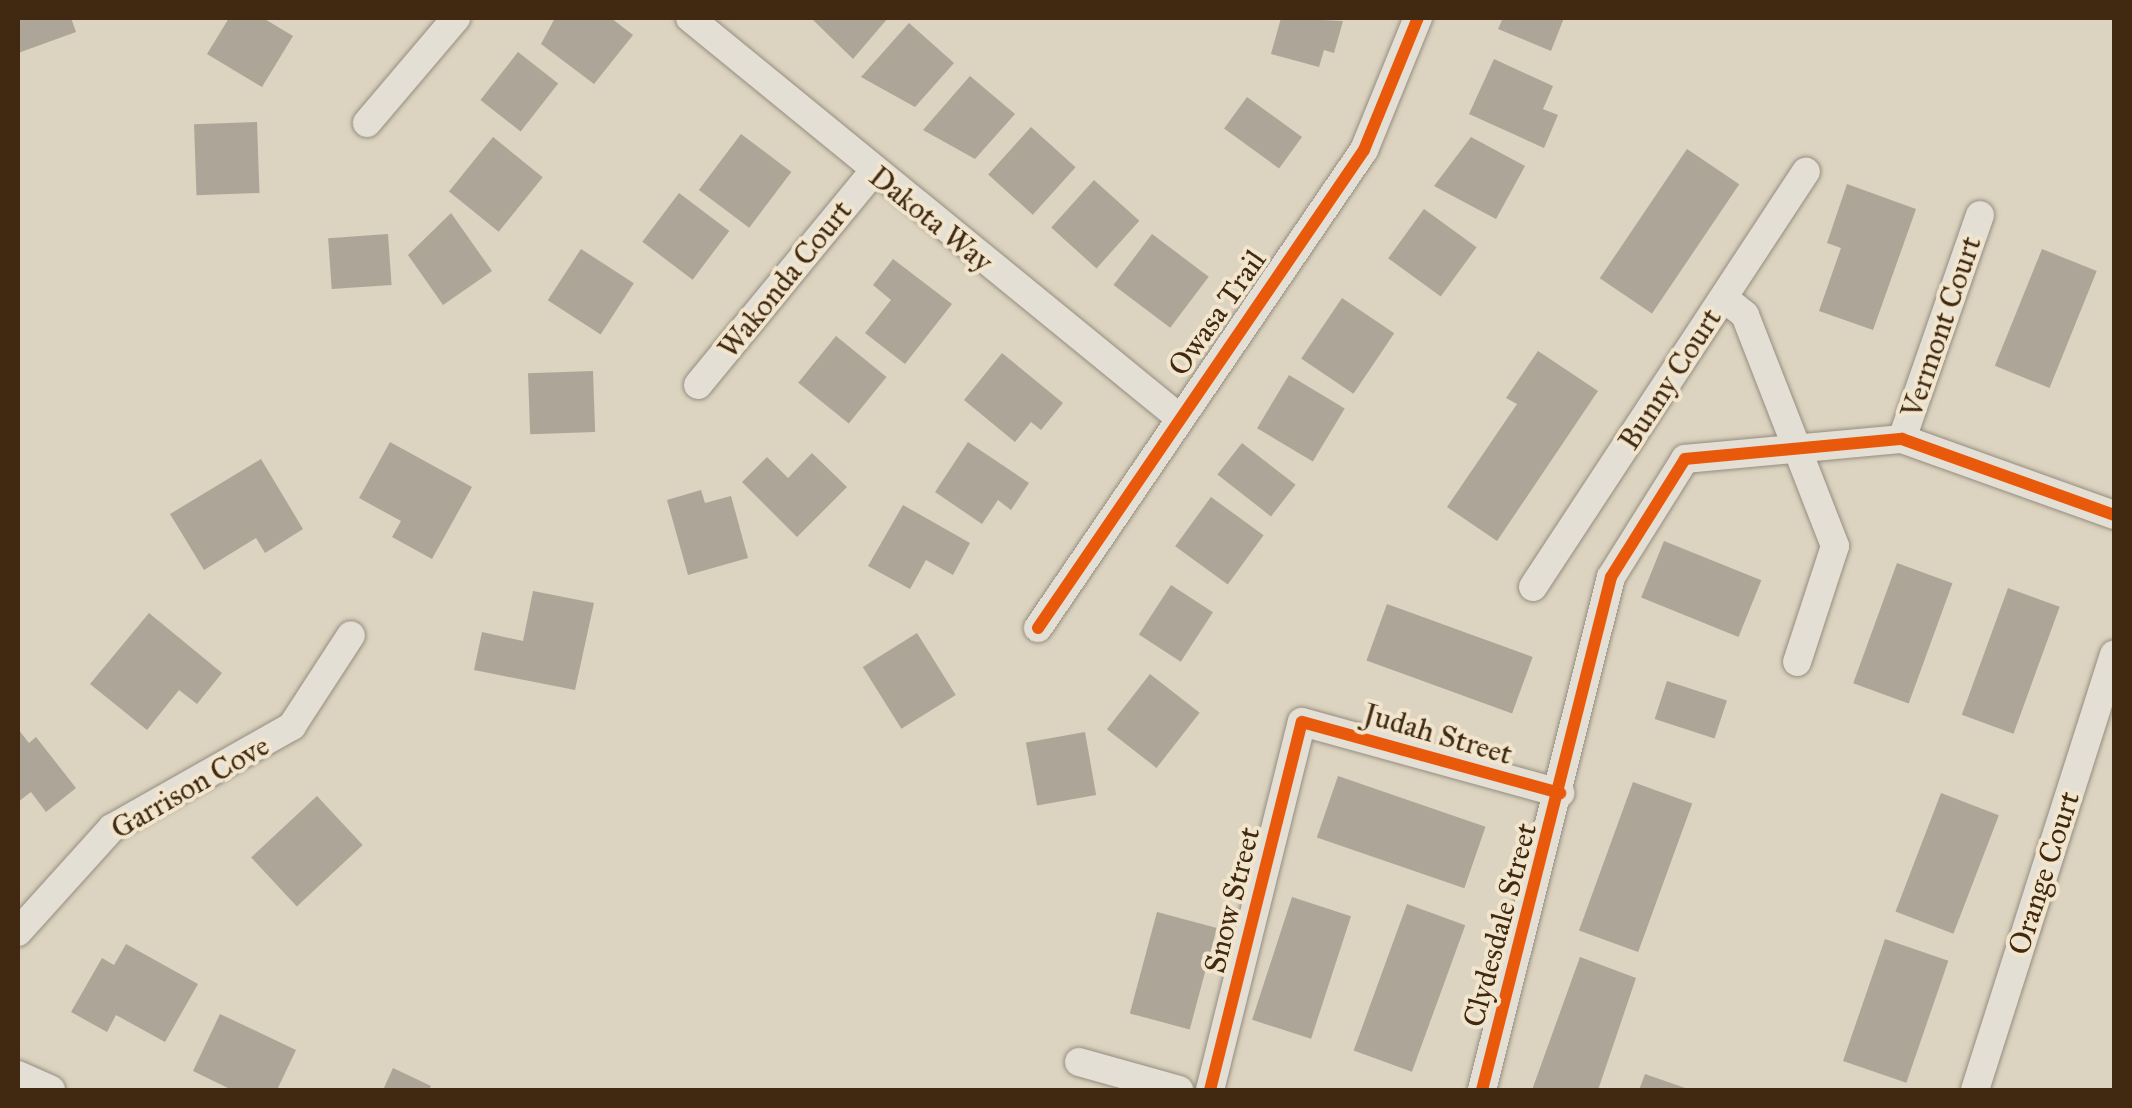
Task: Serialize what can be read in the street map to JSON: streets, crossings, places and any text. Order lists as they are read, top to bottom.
{
  "streets": {
    "street": [
      "Dakota Way",
      "Wakonda Court",
      "Owasa Trail",
      "Vermont Court",
      "Bunny Court",
      "Judah Street",
      "Garrison Cove",
      "Orange Court",
      "Snow Street",
      "Clydesdale Street"
    ]
  },
  "crossings": [
    ["Dakota Way", "Wakonda Court"],
    ["Dakota Way", "Owasa Trail"],
    ["Vermont Court", "Clydesdale Street"],
    ["Judah Street", "Snow Street"],
    ["Judah Street", "Clydesdale Street"]
  ]
}
